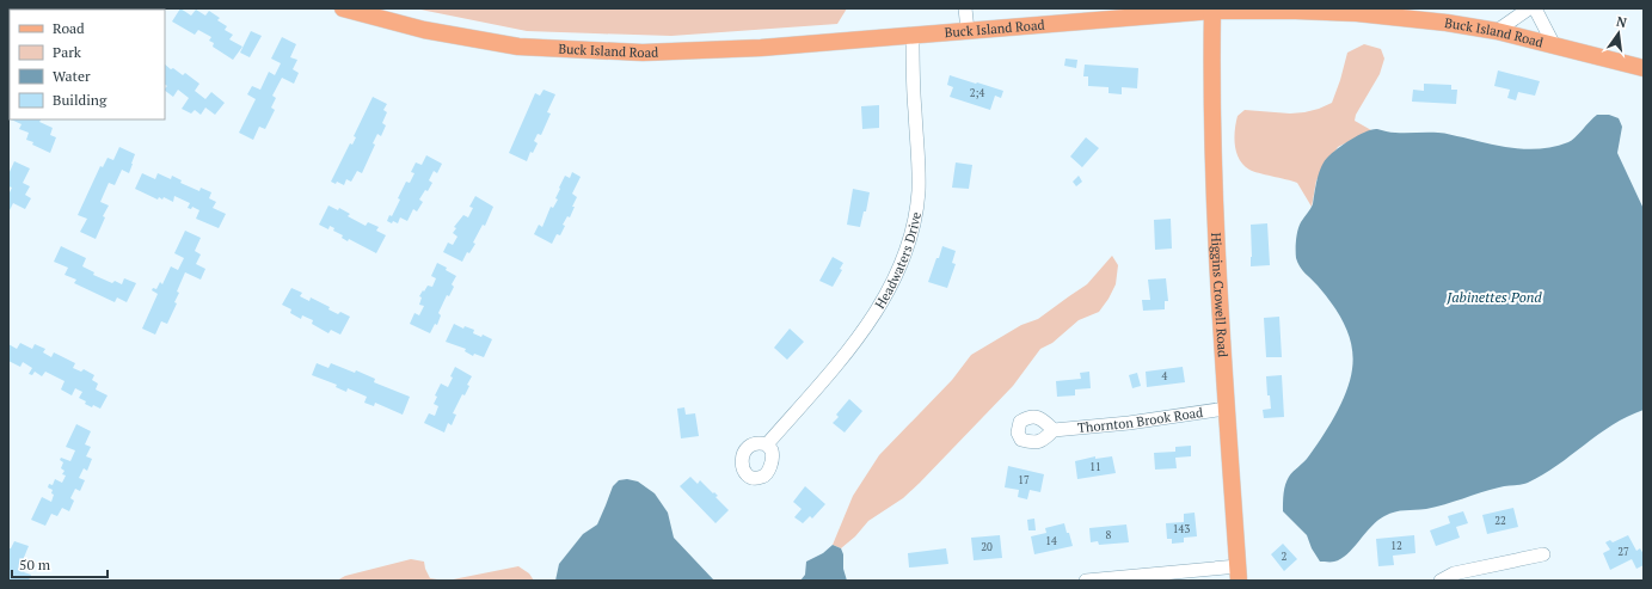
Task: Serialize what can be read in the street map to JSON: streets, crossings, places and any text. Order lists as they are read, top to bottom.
{
  "streets": {
    "main road": ["Buck Island Road", "Higgins Crowell Road"],
    "street": ["Headwaters Drive", "Thornton Brook Road"]
  },
  "crossings": [
    ["Buck Island Road", "Headwaters Drive"],
    ["Buck Island Road", "Higgins Crowell Road"],
    ["Higgins Crowell Road", "Thornton Brook Road"]
  ],
  "water": ["Jabinettes Pond"],
  "house_numbers": [
    "2;4",
    "4",
    "11",
    "17",
    "22",
    "143",
    "8",
    "14",
    "12",
    "20",
    "27",
    "2"
  ],
  "legend": [
    "Road",
    "Park",
    "Water",
    "Building"
  ],
  "scale_bar": "50 m",
  "north": "top"
}
